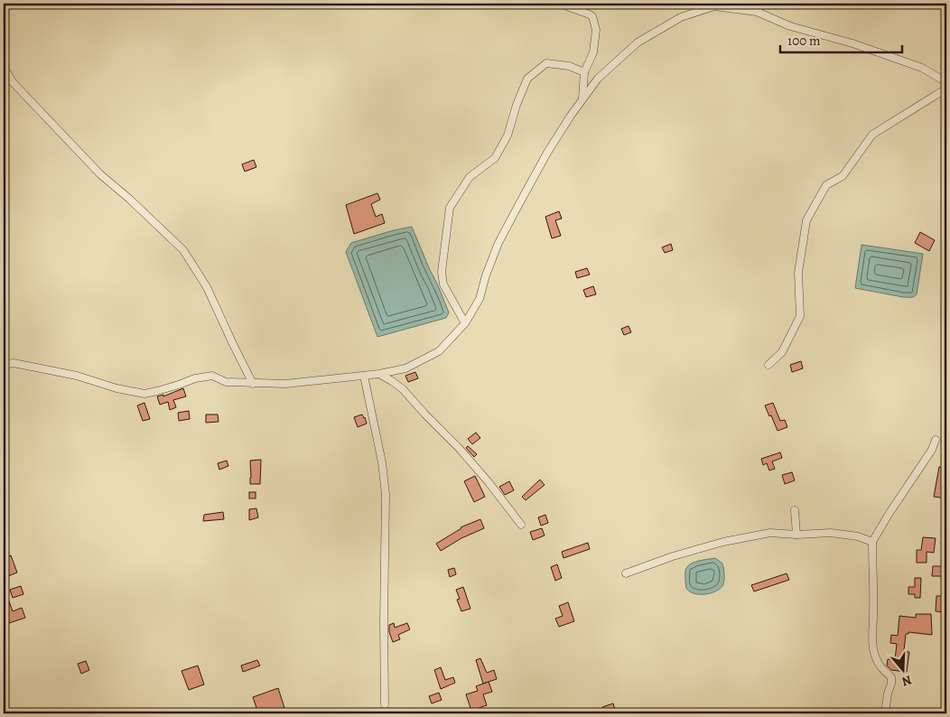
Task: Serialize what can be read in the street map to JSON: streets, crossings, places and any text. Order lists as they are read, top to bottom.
{
  "scale_bar": "100 m",
  "north": "bottom"
}
